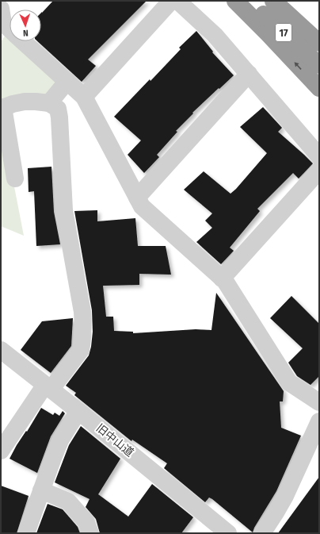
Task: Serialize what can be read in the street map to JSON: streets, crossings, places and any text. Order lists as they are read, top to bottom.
{
  "streets": {
    "highway": ["17"],
    "street": ["旧中山道"]
  },
  "north": "bottom"
}
